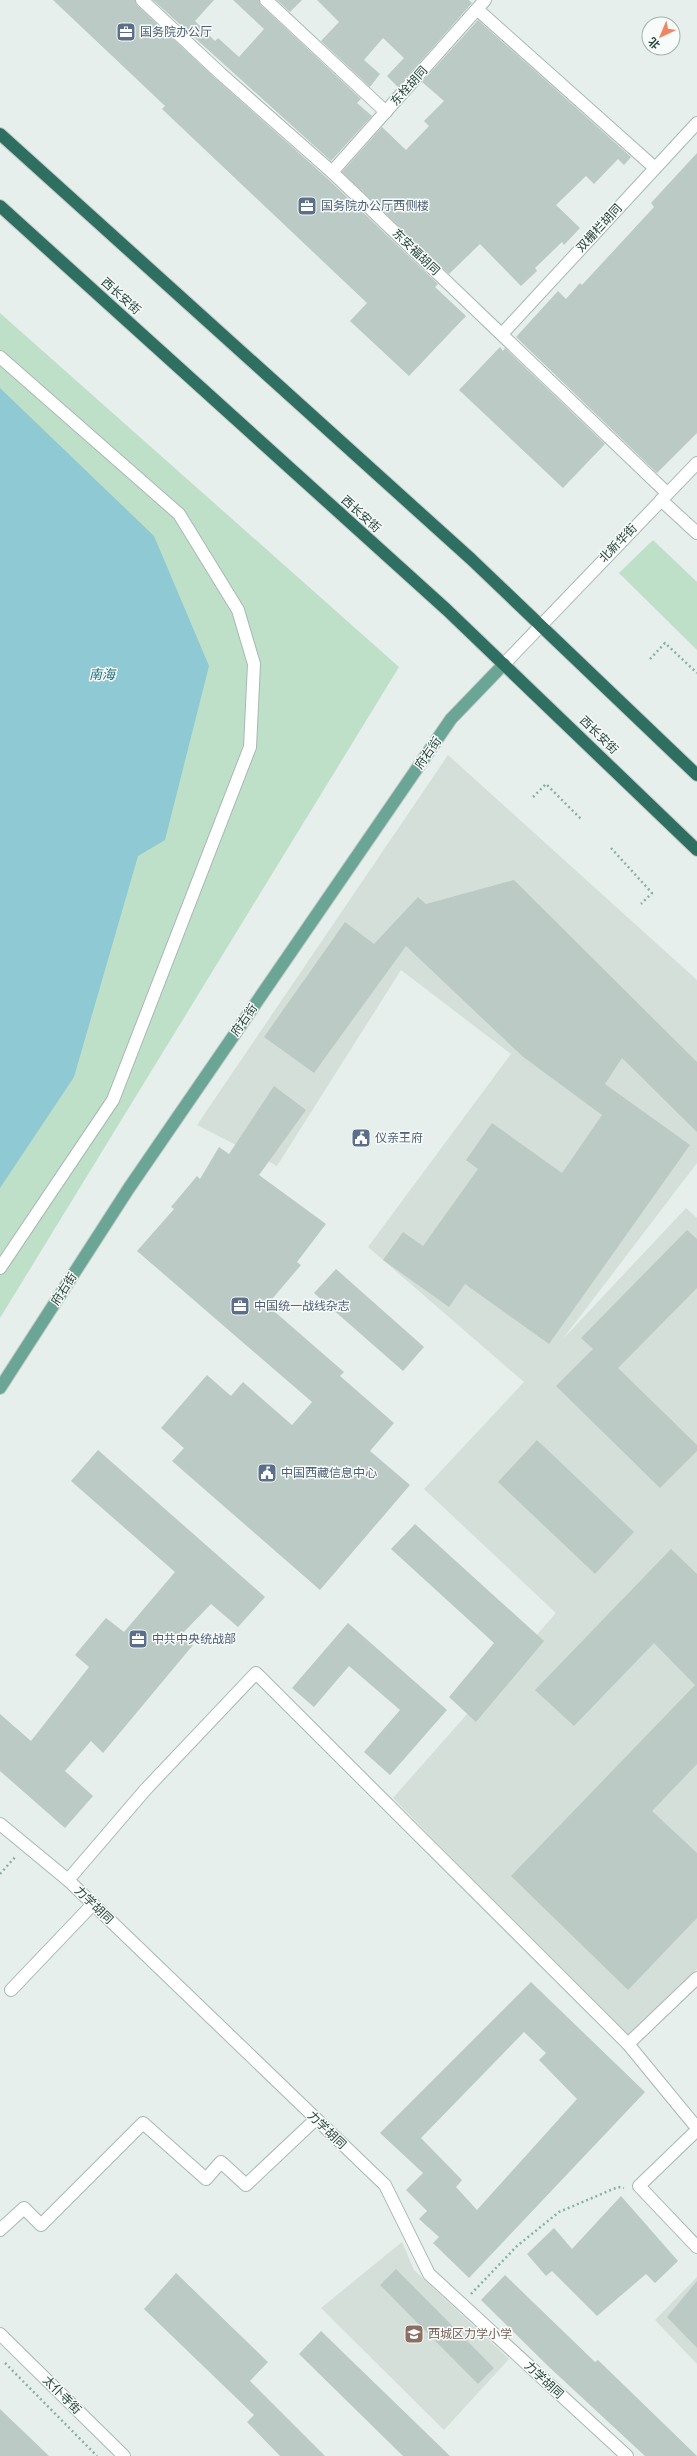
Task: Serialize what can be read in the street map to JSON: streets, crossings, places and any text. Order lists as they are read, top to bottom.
{
  "streets": {
    "highway": ["西长安街"],
    "main road": ["府右街"],
    "street": [
      "东栓胡同",
      "双栅栏胡同",
      "东安福胡同",
      "北新华街",
      "力学胡同",
      "太仆寺街"
    ]
  },
  "crossings": [
    ["东栓胡同", "东安福胡同"],
    ["双栅栏胡同", "东安福胡同"],
    ["东安福胡同", "北新华街"],
    ["西长安街", "北新华街"],
    ["西长安街", "府右街"],
    ["北新华街", "府右街"]
  ],
  "water": ["南海"],
  "places": {
    "office": [
      "国务院办公厅",
      "国务院办公厅西侧楼",
      "中国统一战线杂志",
      "中共中央统战部"
    ],
    "public building": ["仪亲王府", "中国西藏信息中心"],
    "school or university": ["西城区力学小学"]
  },
  "north": "bottom left"
}
